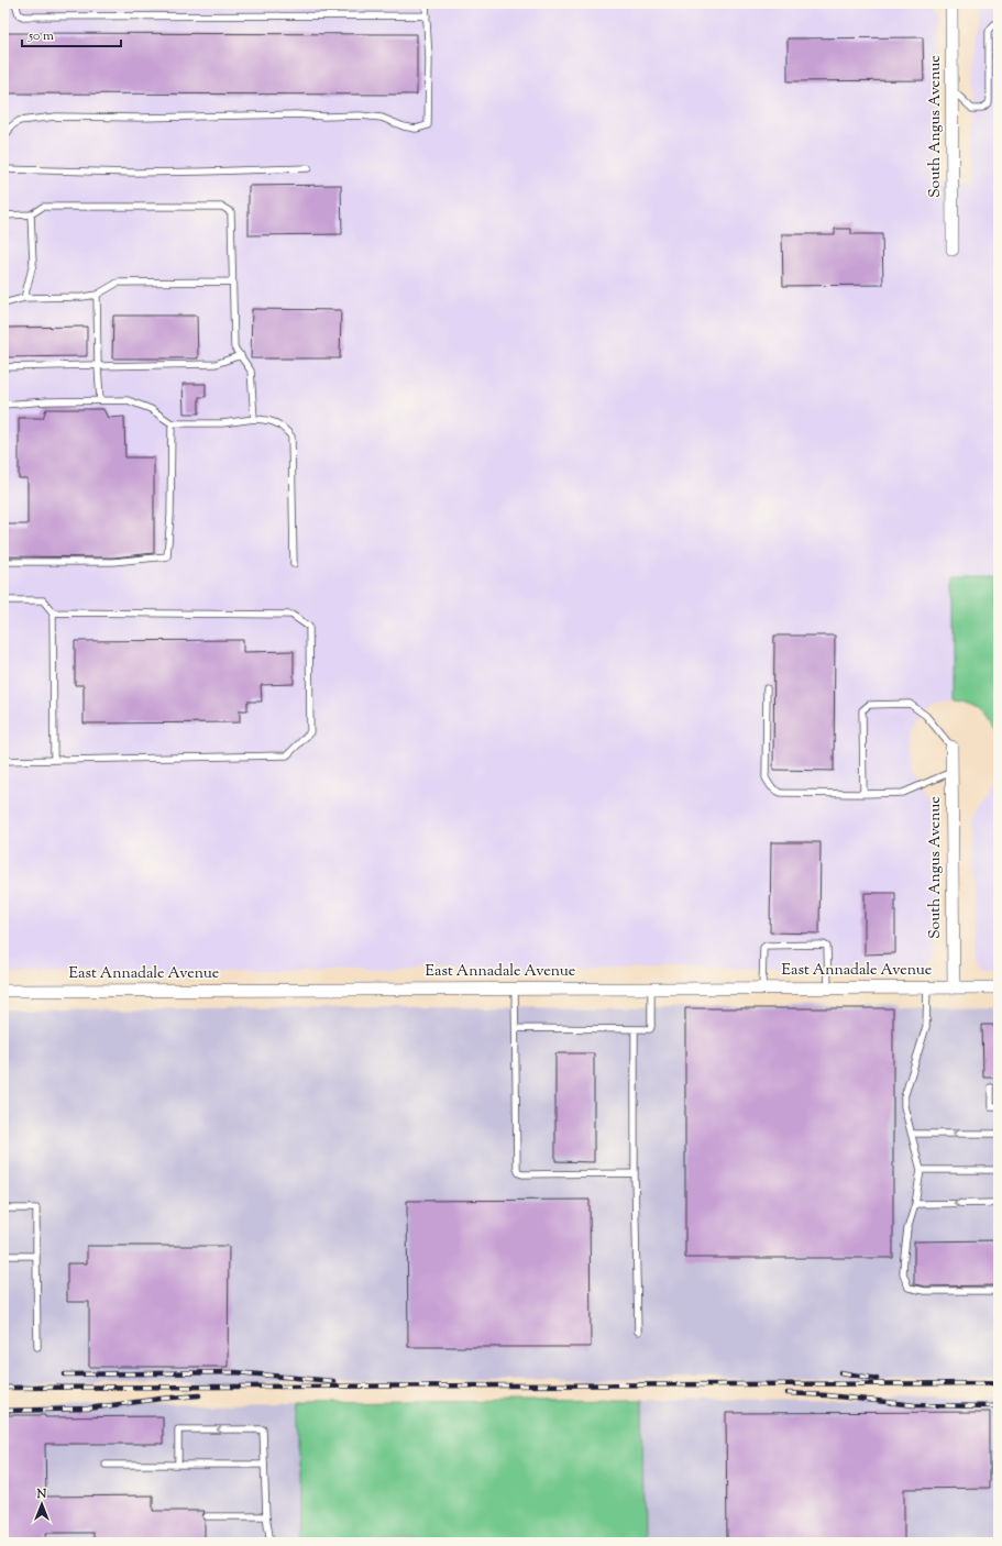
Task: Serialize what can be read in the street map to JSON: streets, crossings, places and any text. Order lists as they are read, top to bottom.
{
  "streets": {
    "street": ["South Angus Avenue", "East Annadale Avenue"]
  },
  "crossings": [
    ["South Angus Avenue", "East Annadale Avenue"]
  ],
  "scale_bar": "50 m",
  "north": "top"
}
